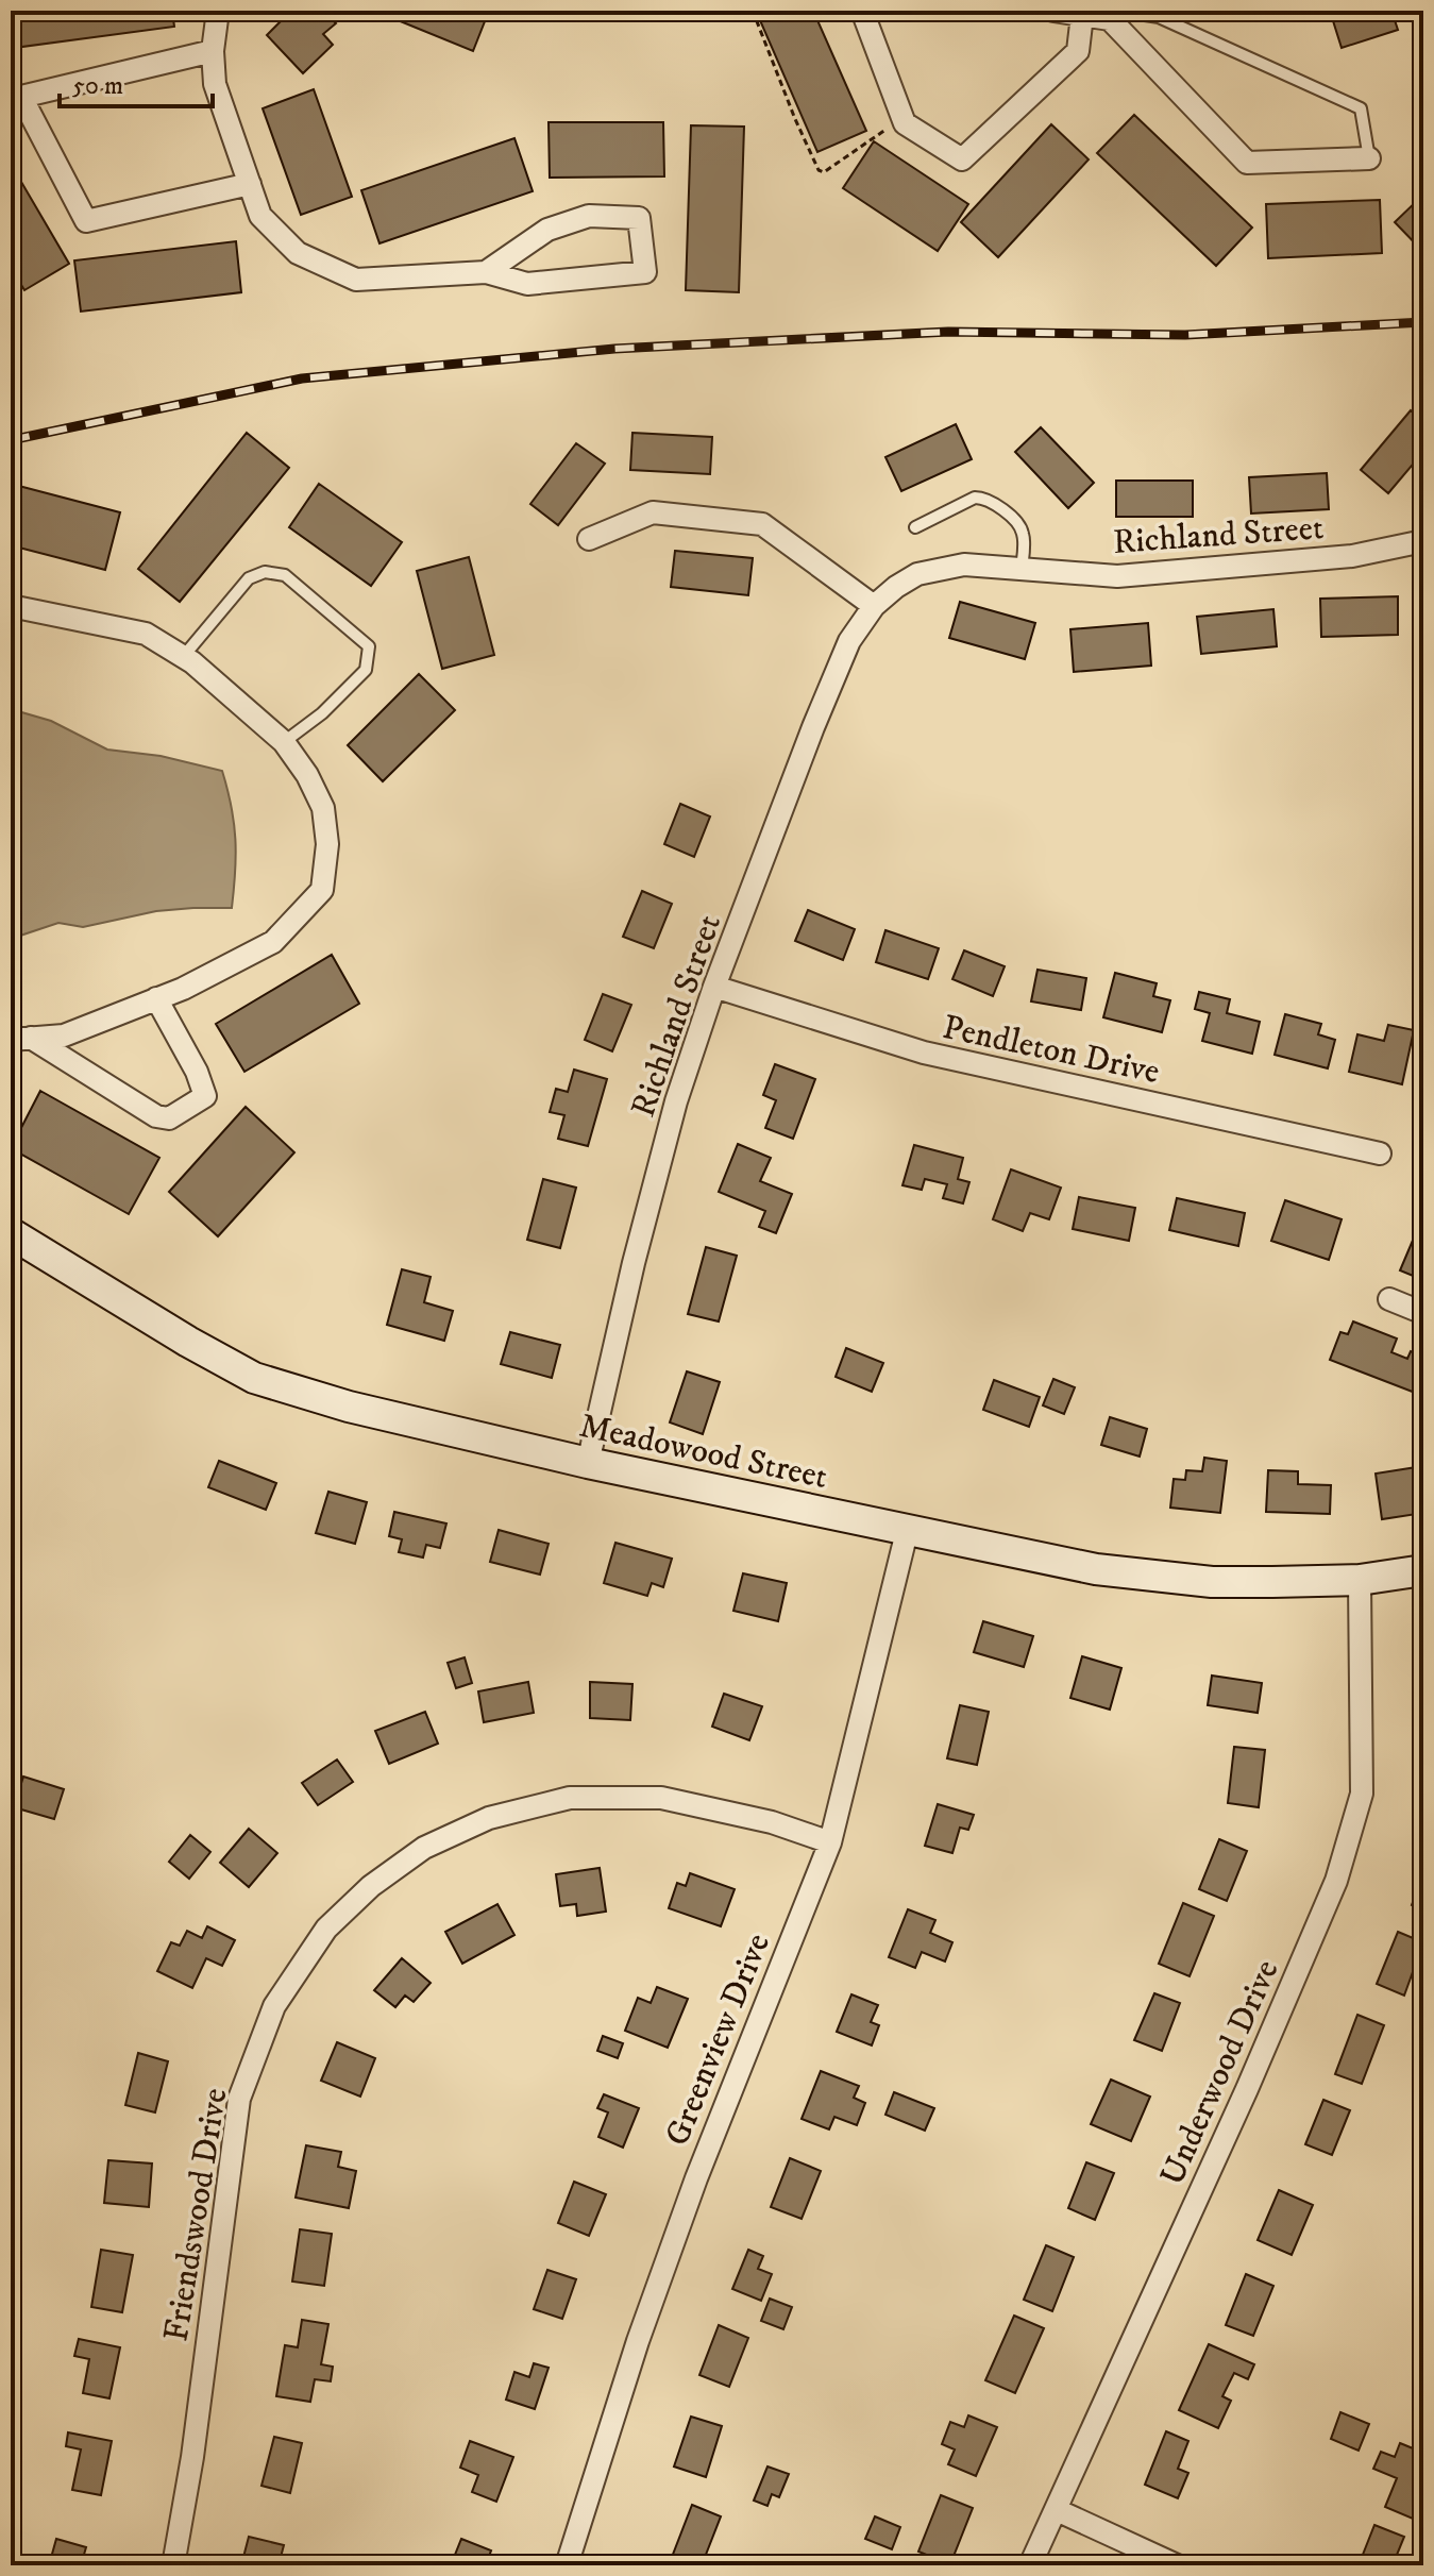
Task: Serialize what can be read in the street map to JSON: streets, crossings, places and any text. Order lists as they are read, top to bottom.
{
  "streets": {
    "street": [
      "Richland Street",
      "Pendleton Drive",
      "Meadowood Street",
      "Greenview Drive",
      "Underwood Drive",
      "Friendswood Drive"
    ]
  },
  "crossings": [
    ["Richland Street", "Pendleton Drive"],
    ["Richland Street", "Meadowood Street"],
    ["Meadowood Street", "Greenview Drive"],
    ["Meadowood Street", "Underwood Drive"],
    ["Greenview Drive", "Friendswood Drive"]
  ],
  "scale_bar": "50 m"
}
